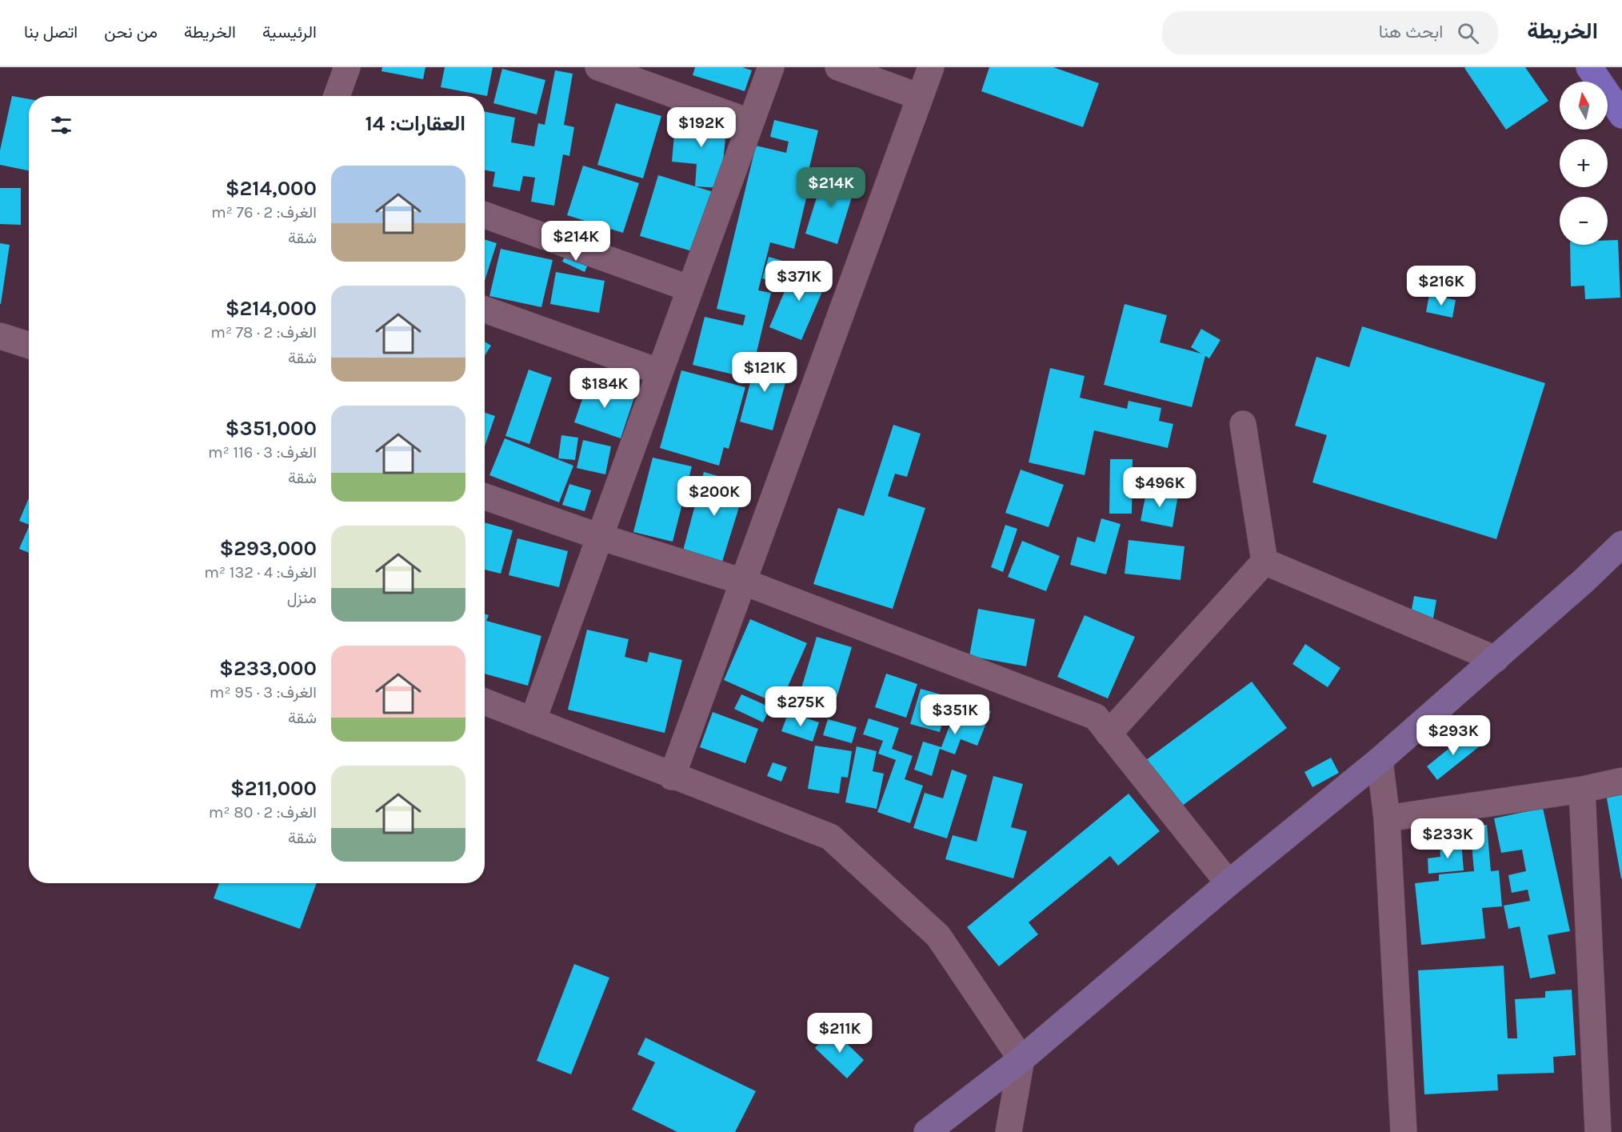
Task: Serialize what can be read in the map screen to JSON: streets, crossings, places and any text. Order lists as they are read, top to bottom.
{
  "north": "top",
  "page": {
    "header": "الخريطة",
    "search": "ابحث هنا",
    "nav": [
      "الرئيسية",
      "الخريطة",
      "من نحن",
      "اتصل بنا"
    ],
    "map_buttons": ["+", "−"],
    "heading": "العقارات: 14",
    "price": [
      "$192K",
      "$214K",
      "$214K",
      "$371K",
      "$216K",
      "$121K",
      "$184K",
      "$496K",
      "$200K",
      "$275K",
      "$351K",
      "$293K",
      "$233K",
      "$211K"
    ],
    "list": [
      {
        "name": "$214,000",
        "note": "الغرف: 2 · 76 m² · شقة"
      },
      {
        "name": "$214,000",
        "note": "الغرف: 2 · 78 m² · شقة"
      },
      {
        "name": "$351,000",
        "note": "الغرف: 3 · 116 m² · شقة"
      },
      {
        "name": "$293,000",
        "note": "الغرف: 4 · 132 m² · منزل"
      },
      {
        "name": "$233,000",
        "note": "الغرف: 3 · 95 m² · شقة"
      },
      {
        "name": "$211,000",
        "note": "الغرف: 2 · 80 m² · شقة"
      }
    ]
  }
}
